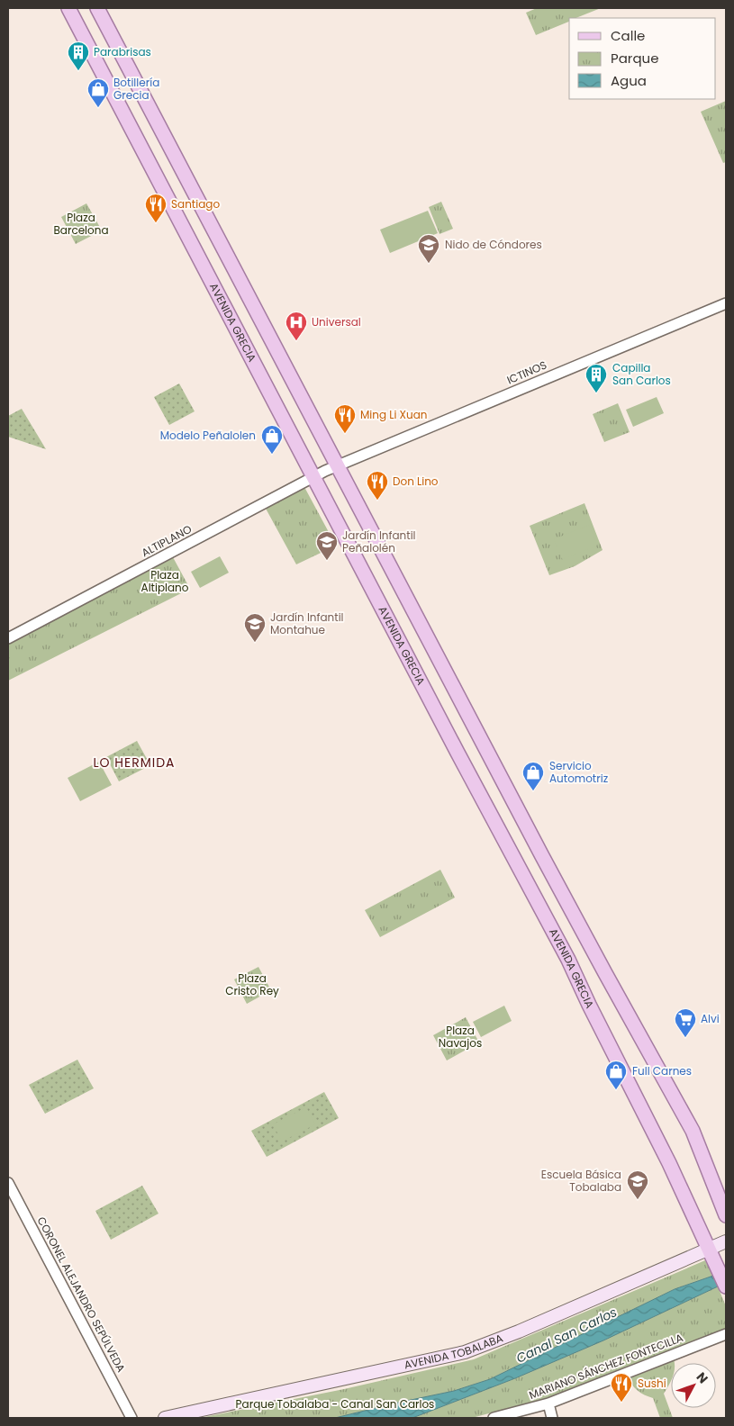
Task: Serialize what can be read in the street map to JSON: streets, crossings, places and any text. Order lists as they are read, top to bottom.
{
  "streets": {
    "main road": ["AVENIDA GRECIA", "AVENIDA TOBALABA"],
    "street": [
      "ICTINOS",
      "ALTIPLANO",
      "CORONEL ALEJANDRO SEPÚLVEDA",
      "MARIANO SÁNCHEZ FONTECILLA"
    ]
  },
  "crossings": [
    ["AVENIDA GRECIA", "ALTIPLANO"],
    ["AVENIDA GRECIA", "AVENIDA TOBALABA"],
    ["ICTINOS", "ALTIPLANO"]
  ],
  "districts": ["LO HERMIDA"],
  "water": ["Canal San Carlos"],
  "parks": [
    "Plaza Barcelona",
    "Plaza Altiplano",
    "Plaza Cristo Rey",
    "Plaza Navajos",
    "Parque Tobalaba - Canal San Carlos"
  ],
  "places": {
    "building": ["Parabrisas", "Capilla San Carlos"],
    "shop": [
      "Botillería Grecia",
      "Modelo Peñalolen",
      "Servicio Automotriz",
      "Full Carnes"
    ],
    "restaurant": [
      "Santiago",
      "Ming Li Xuan",
      "Don Lino",
      "Sushi"
    ],
    "school or university": [
      "Nido de Cóndores",
      "Jardín Infantil Peñalolén",
      "Jardín Infantil Montahue",
      "Escuela Básica Tobalaba"
    ],
    "hospital": ["Universal"],
    "supermarket": ["Alvi"]
  },
  "legend": ["Calle", "Parque", "Agua"],
  "north": "top right"
}
